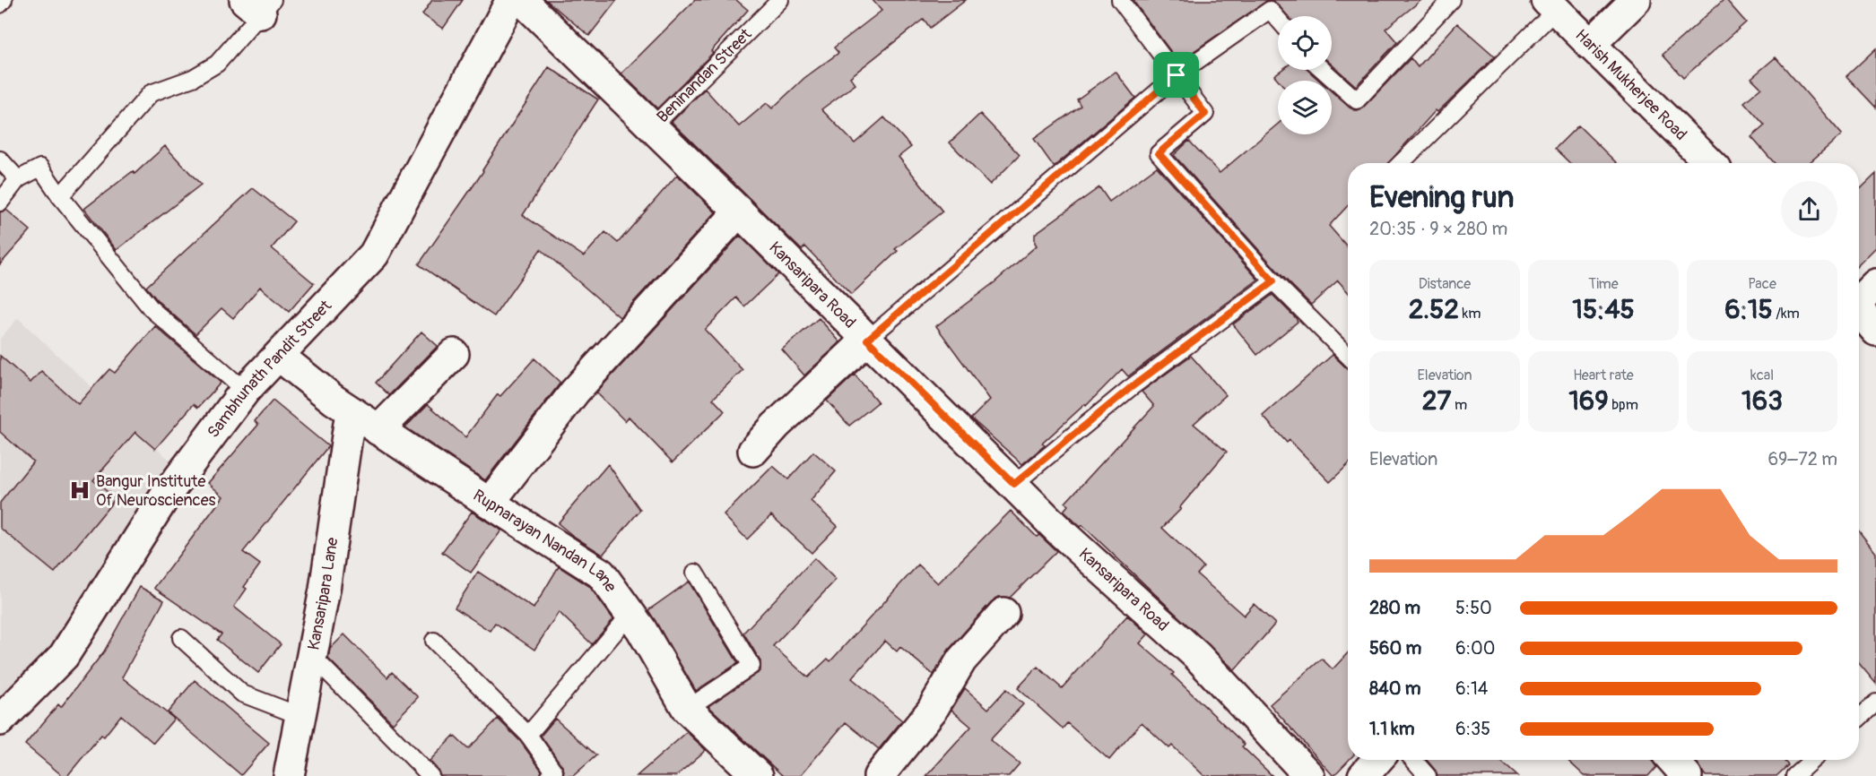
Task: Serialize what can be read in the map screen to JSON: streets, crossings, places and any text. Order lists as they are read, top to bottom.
{
  "streets": {
    "street": [
      "Harish Mukherjee Road",
      "Kansaripara Road",
      "Sambhunath Pandit Street",
      "Rupnarayan Nandan Lane",
      "Kansaripara Lane"
    ],
    "lane": ["Beninandan Street"]
  },
  "crossings": [
    ["Beninandan Street", "Kansaripara Road"],
    ["Sambhunath Pandit Street", "Rupnarayan Nandan Lane"],
    ["Rupnarayan Nandan Lane", "Kansaripara Lane"]
  ],
  "places": {
    "hospital": ["Bangur Institute Of Neurosciences"]
  },
  "page": {
    "heading": ["Evening run", "20:35 · 9 × 280 m"],
    "stats": [
      ["Distance", "2.52 km"],
      ["Time", "15:45"],
      ["Pace", "6:15 /km"],
      ["Elevation", "27 m"],
      ["Heart rate", "169 bpm"],
      ["kcal", "163"]
    ],
    "chart": ["Elevation", "69–72 m"],
    "list": [
      {
        "name": "280 m",
        "note": "5:50"
      },
      {
        "name": "560 m",
        "note": "6:00"
      },
      {
        "name": "840 m",
        "note": "6:14"
      },
      {
        "name": "1.1 km",
        "note": "6:35"
      }
    ]
  }
}
